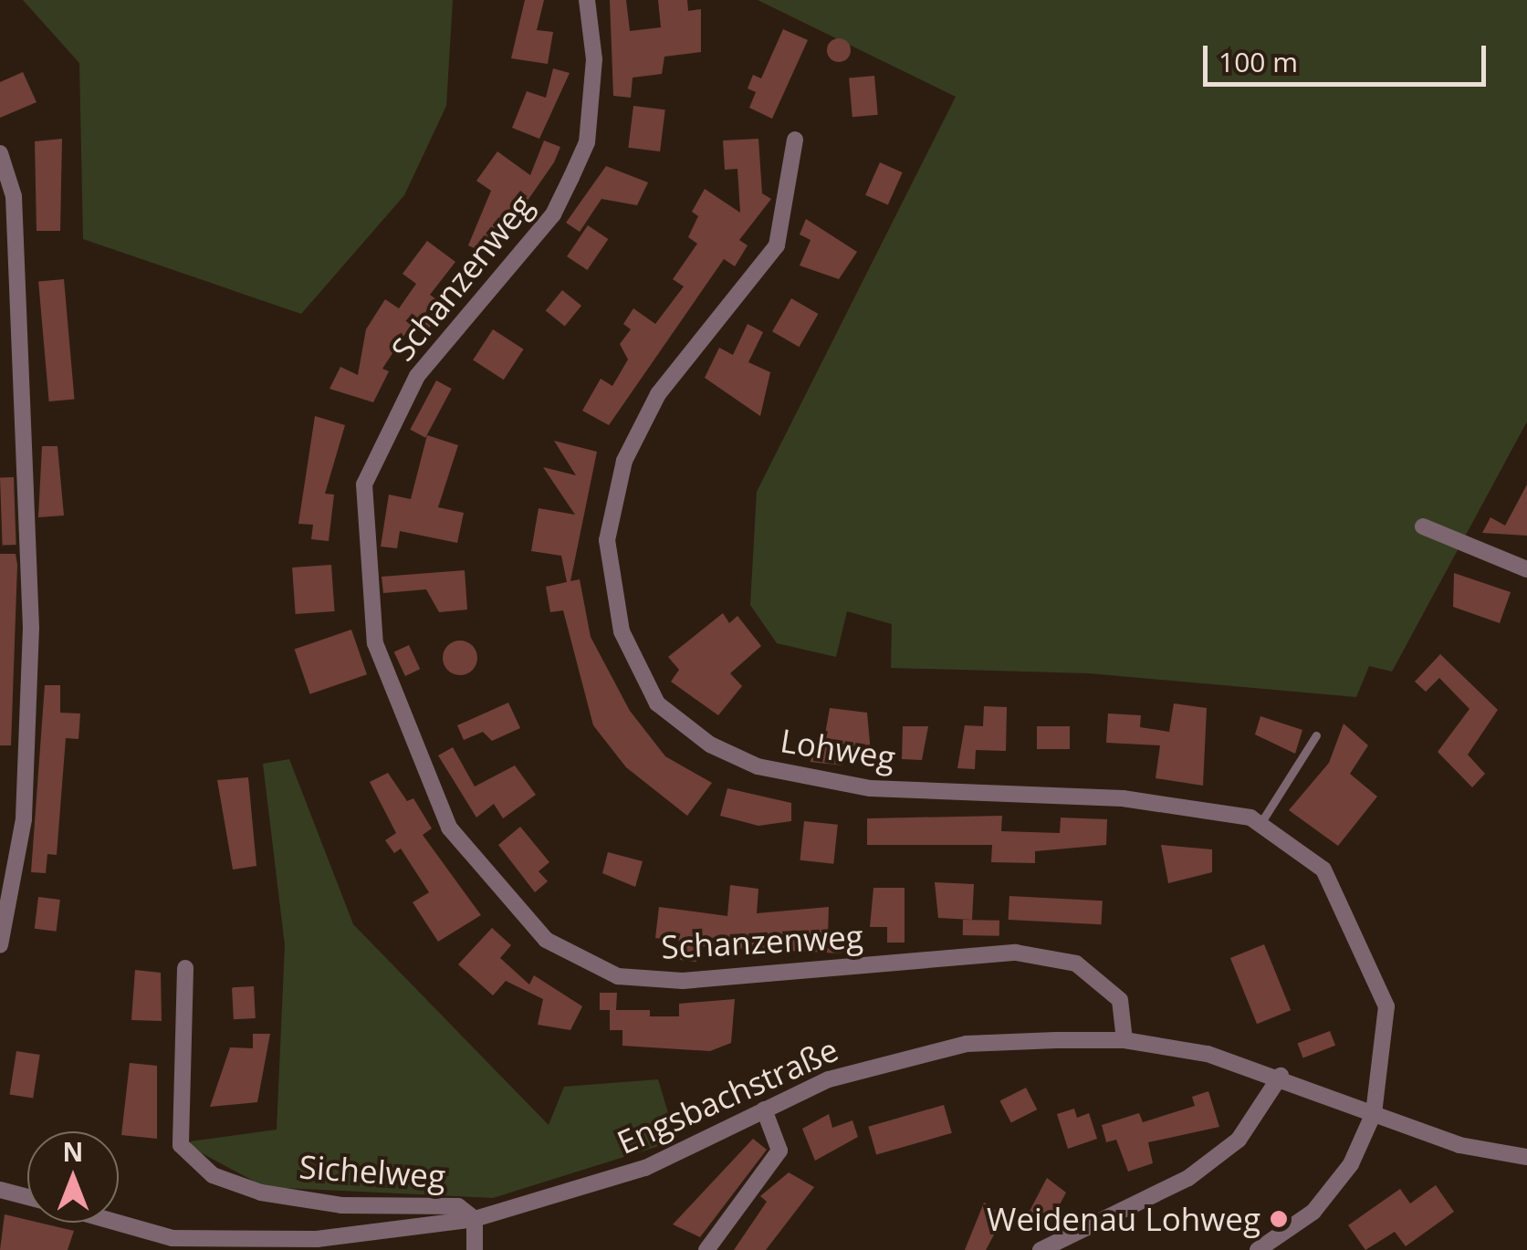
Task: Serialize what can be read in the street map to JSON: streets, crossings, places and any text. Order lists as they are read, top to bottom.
{
  "streets": {
    "street": [
      "Schanzenweg",
      "Lohweg",
      "Engsbachstraße",
      "Sichelweg"
    ]
  },
  "crossings": [
    ["Schanzenweg", "Engsbachstraße"],
    ["Lohweg", "Engsbachstraße"],
    ["Engsbachstraße", "Sichelweg"]
  ],
  "places": ["Weidenau Lohweg"],
  "scale_bar": "100 m",
  "north": "top"
}
